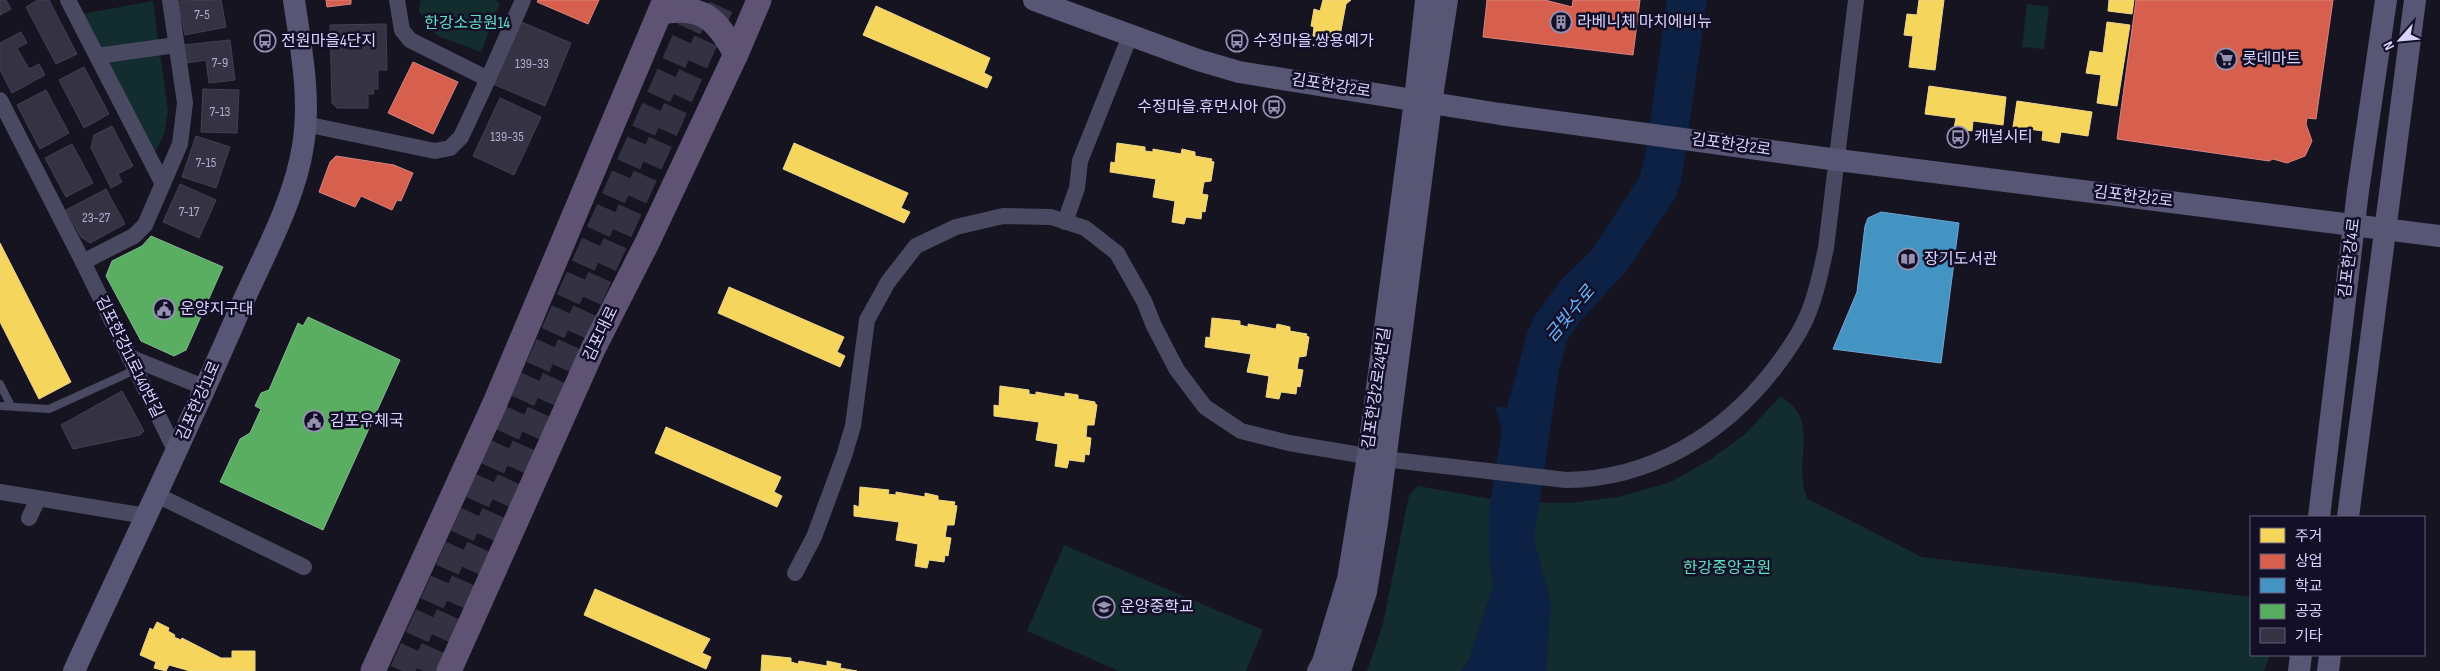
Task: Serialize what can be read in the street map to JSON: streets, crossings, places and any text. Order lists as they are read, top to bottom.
{
  "streets": {
    "main road": ["김포대로"],
    "street": [
      "김포한강2로",
      "김포한강4로",
      "김포한강11로140번길",
      "김포한강2로24번길",
      "김포한강11로"
    ]
  },
  "crossings": [
    ["김포한강2로", "김포한강4로"],
    ["김포한강2로", "김포한강2로24번길"],
    ["김포한강11로140번길", "김포한강11로"]
  ],
  "water": ["금빛수로"],
  "parks": ["한강소공원14", "한강중앙공원"],
  "places": {
    "building": ["라베니체 마치에비뉴"],
    "bus stop": [
      "전원마을4단지",
      "수정마을.쌍용예가",
      "수정마을.휴먼시아",
      "캐널시티"
    ],
    "supermarket": ["롯데마트"],
    "library": ["장기도서관"],
    "public building": ["운양지구대", "김포우체국"],
    "school or university": ["운양중학교"]
  },
  "house_numbers": [
    "7-5",
    "7-9",
    "139-33",
    "7-13",
    "139-35",
    "7-15",
    "7-17",
    "23-27"
  ],
  "legend": [
    "주거",
    "상업",
    "학교",
    "공공",
    "기타"
  ],
  "north": "bottom left"
}
